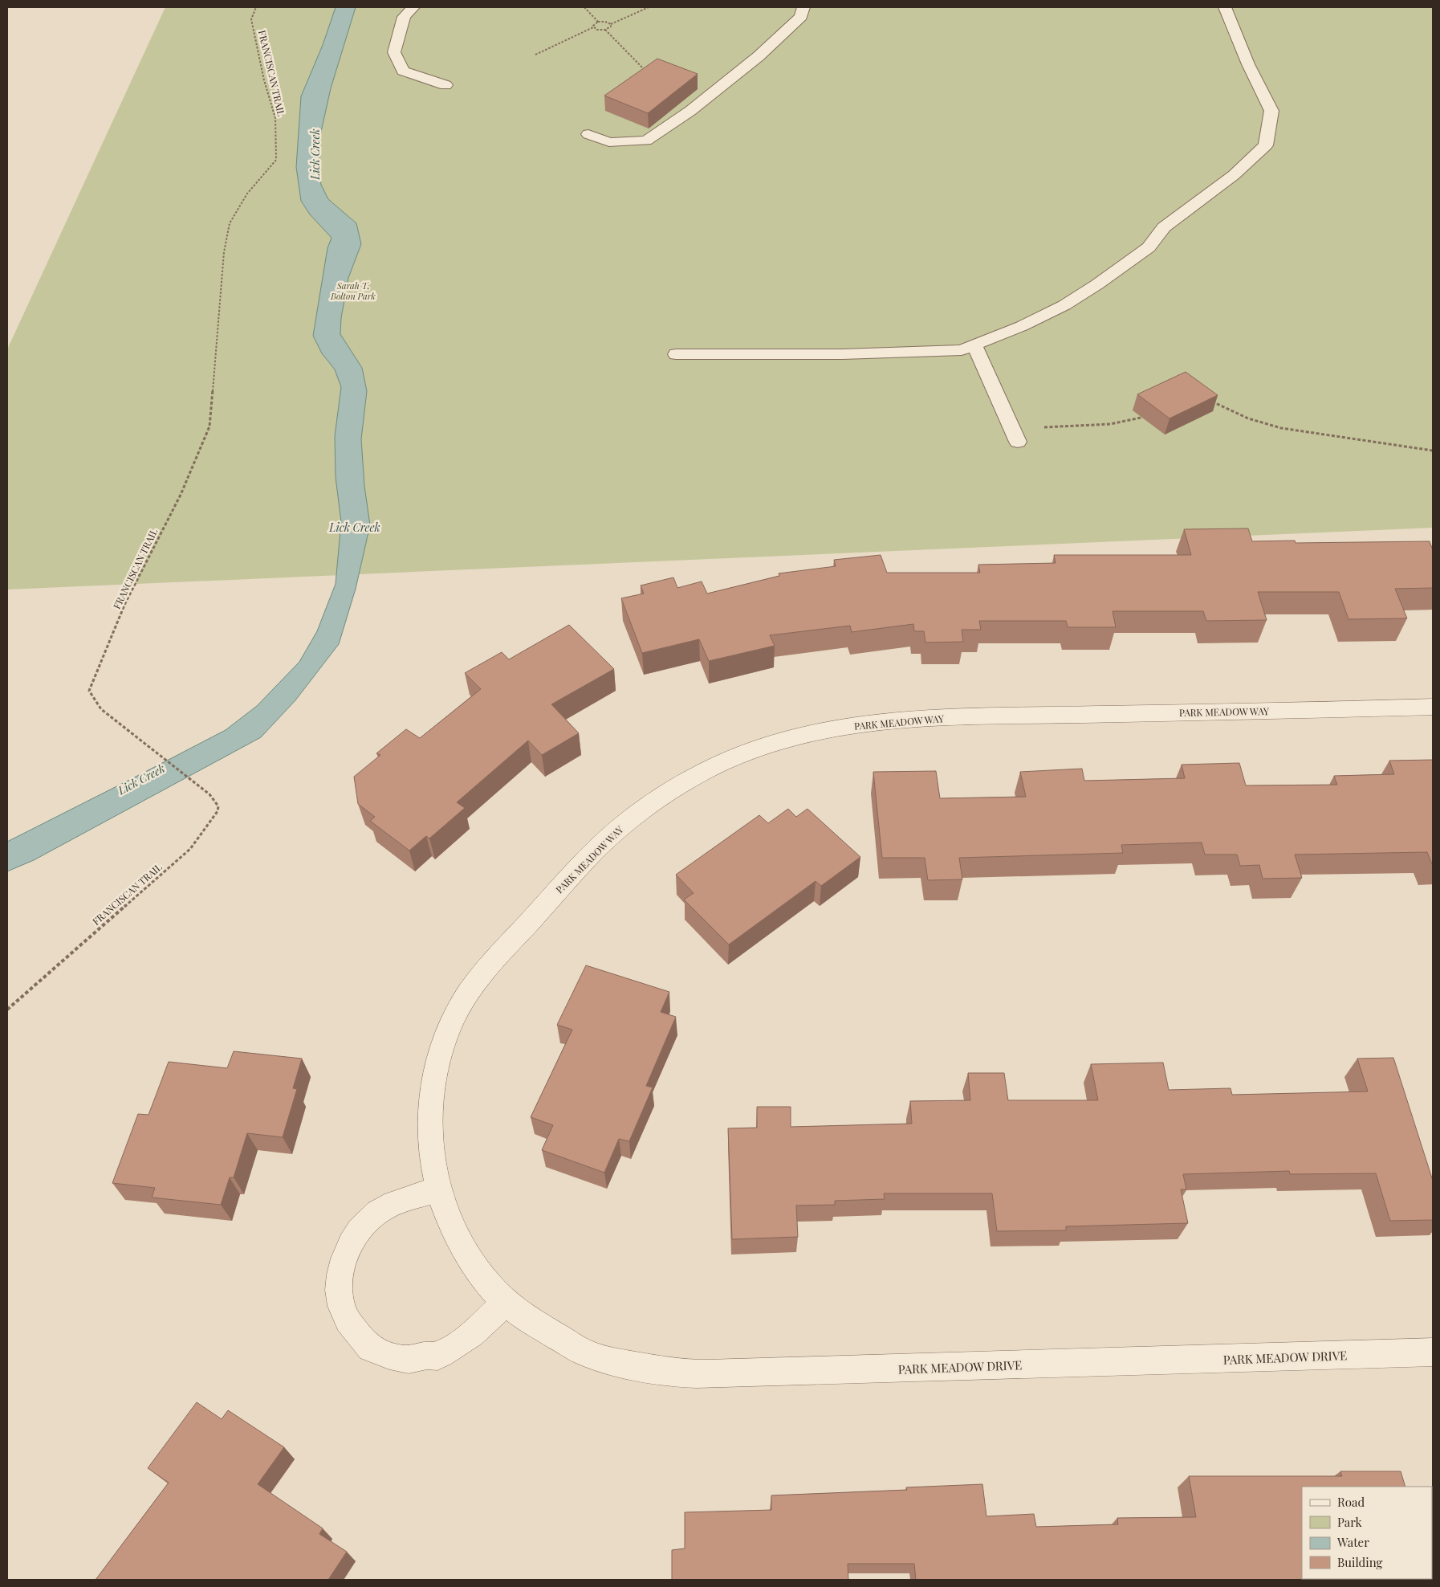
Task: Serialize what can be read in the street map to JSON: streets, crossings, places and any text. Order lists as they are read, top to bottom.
{
  "streets": {
    "street": ["PARK MEADOW WAY", "PARK MEADOW DRIVE"],
    "path": ["FRANCISCAN TRAIL"]
  },
  "crossings": [
    ["PARK MEADOW WAY", "PARK MEADOW DRIVE"]
  ],
  "water": ["Lick Creek"],
  "parks": ["Sarah T. Bolton Park"],
  "legend": [
    "Road",
    "Park",
    "Water",
    "Building"
  ]
}
